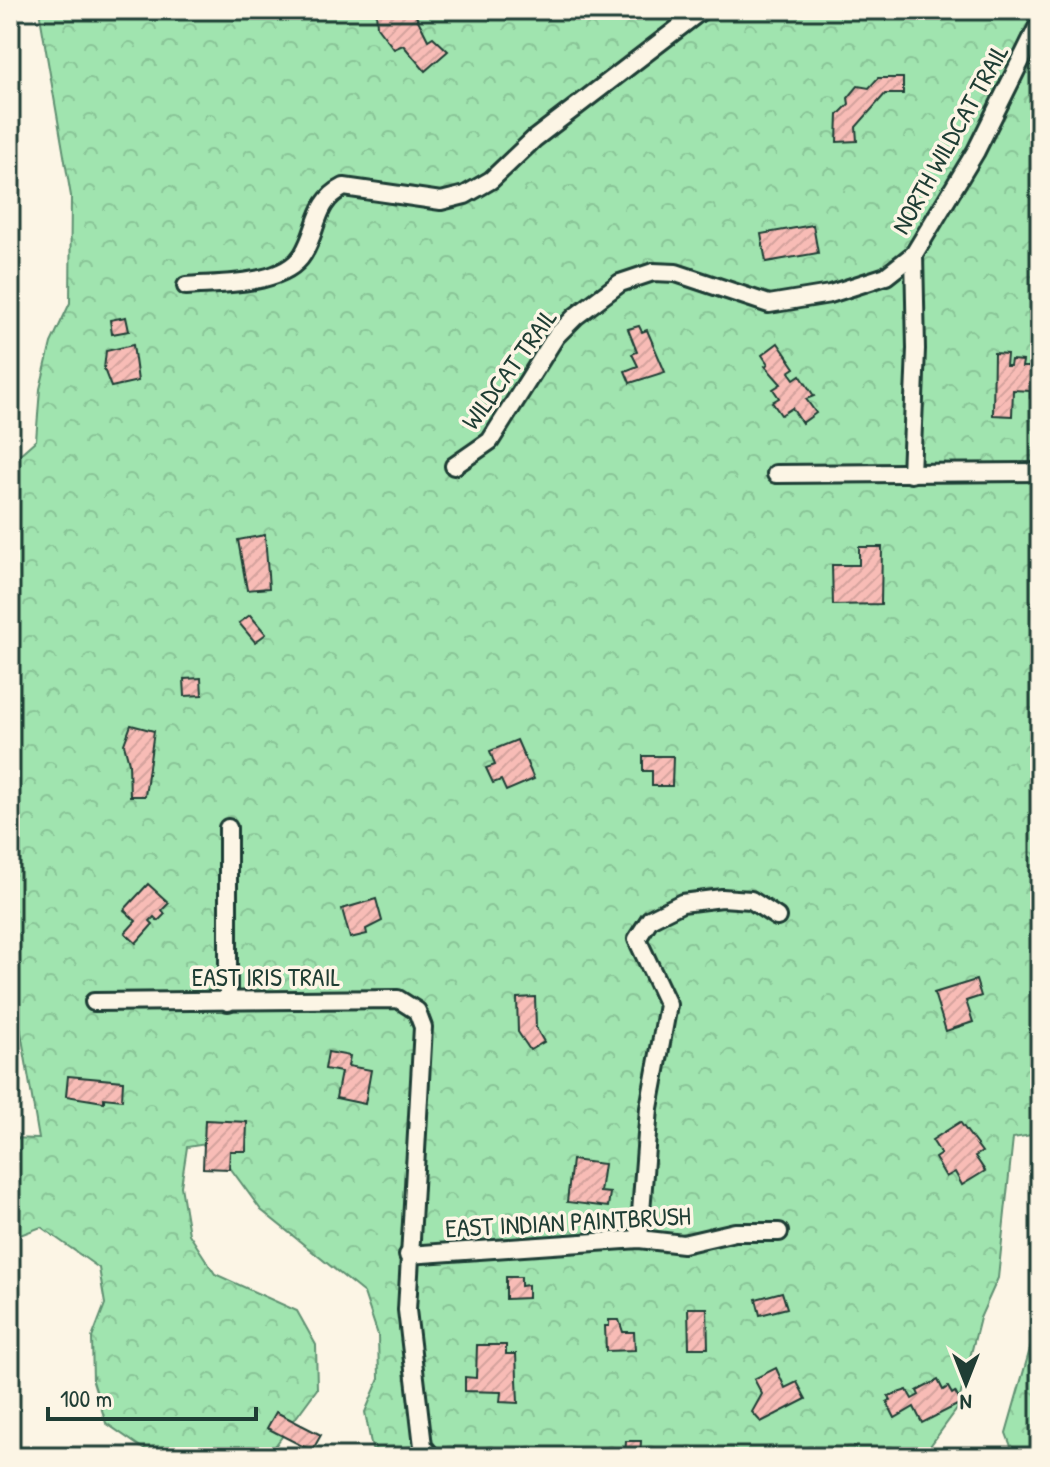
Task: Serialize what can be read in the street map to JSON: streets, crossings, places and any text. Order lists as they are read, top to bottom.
{
  "streets": {
    "street": [
      "NORTH WILDCAT TRAIL",
      "WILDCAT TRAIL",
      "EAST IRIS TRAIL",
      "EAST INDIAN PAINTBRUSH"
    ]
  },
  "crossings": [
    ["NORTH WILDCAT TRAIL", "WILDCAT TRAIL"],
    ["EAST IRIS TRAIL", "EAST INDIAN PAINTBRUSH"]
  ],
  "scale_bar": "100 m",
  "north": "bottom"
}
